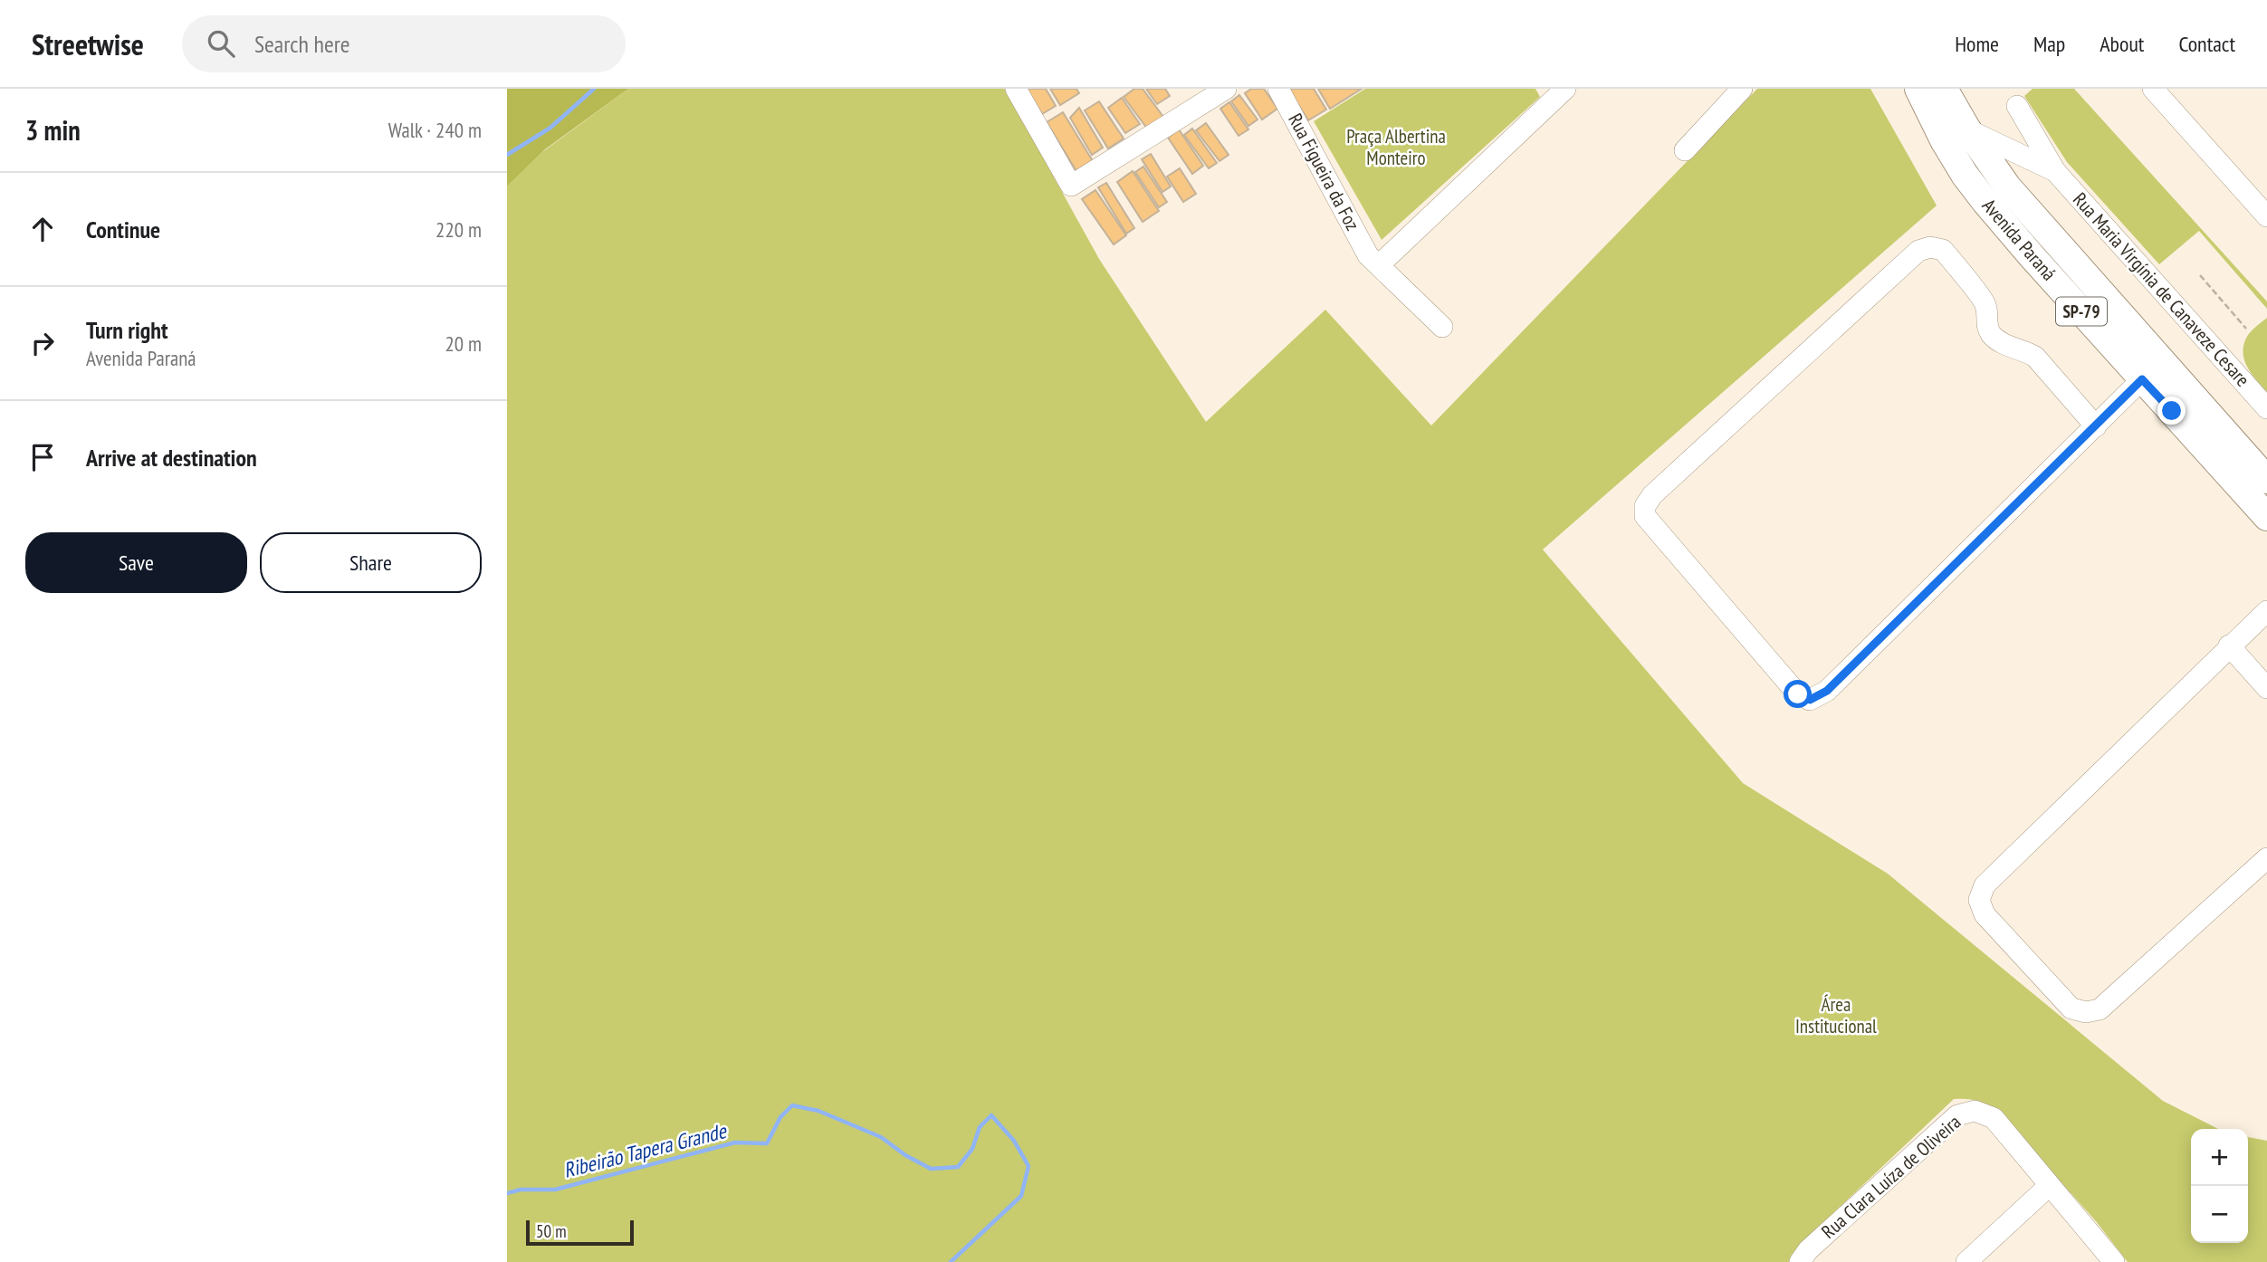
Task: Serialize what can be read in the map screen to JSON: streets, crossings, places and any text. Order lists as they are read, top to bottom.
{
  "streets": {
    "main road": ["Avenida Paraná", "SP-79"],
    "street": ["Rua Figueira da Foz", "Rua Maria Virgínia de Canaveze Cesare", "Rua Clara Luíza de Oliveira"]
  },
  "crossings": [
    ["Avenida Paraná", "Rua Maria Virgínia de Canaveze Cesare"]
  ],
  "water": ["Ribeirão Tapera Grande"],
  "parks": ["Praça Albertina Monteiro", "Área Institucional"],
  "scale_bar": "50 m",
  "page": {
    "header": "Streetwise",
    "search": "Search here",
    "nav": [
      "Home",
      "Map",
      "About",
      "Contact"
    ],
    "heading": ["3 min", "Walk · 240 m"],
    "list": [
      ["Continue", "220 m"],
      ["Turn right", "Avenida Paraná", "20 m"],
      "Arrive at destination"
    ],
    "buttons": ["Save", "Share"],
    "map_buttons": ["+", "−"],
    "scale": "50 m"
  }
}
